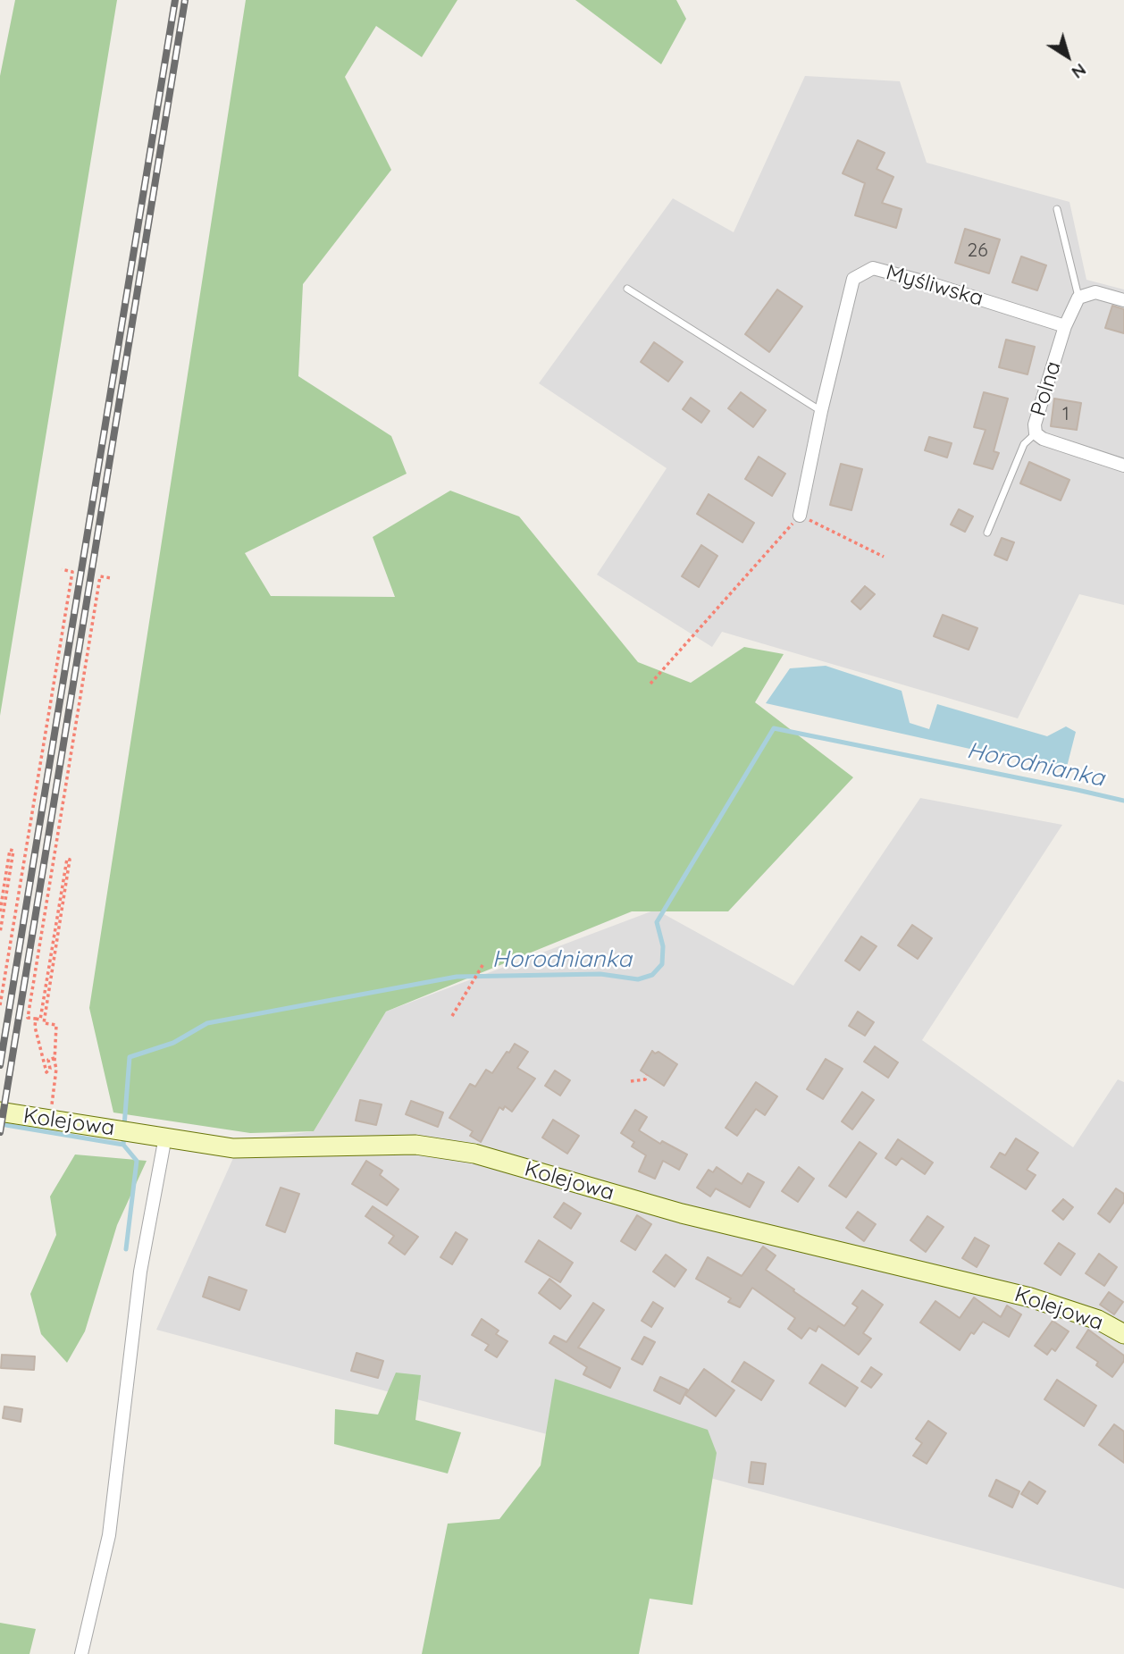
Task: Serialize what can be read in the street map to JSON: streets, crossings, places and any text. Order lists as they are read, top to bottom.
{
  "streets": {
    "street": ["Myśliwska", "Polna", "Kolejowa"]
  },
  "crossings": [
    ["Myśliwska", "Polna"]
  ],
  "water": ["Horodnianka"],
  "house_numbers": ["26", "1"],
  "north": "bottom right"
}
